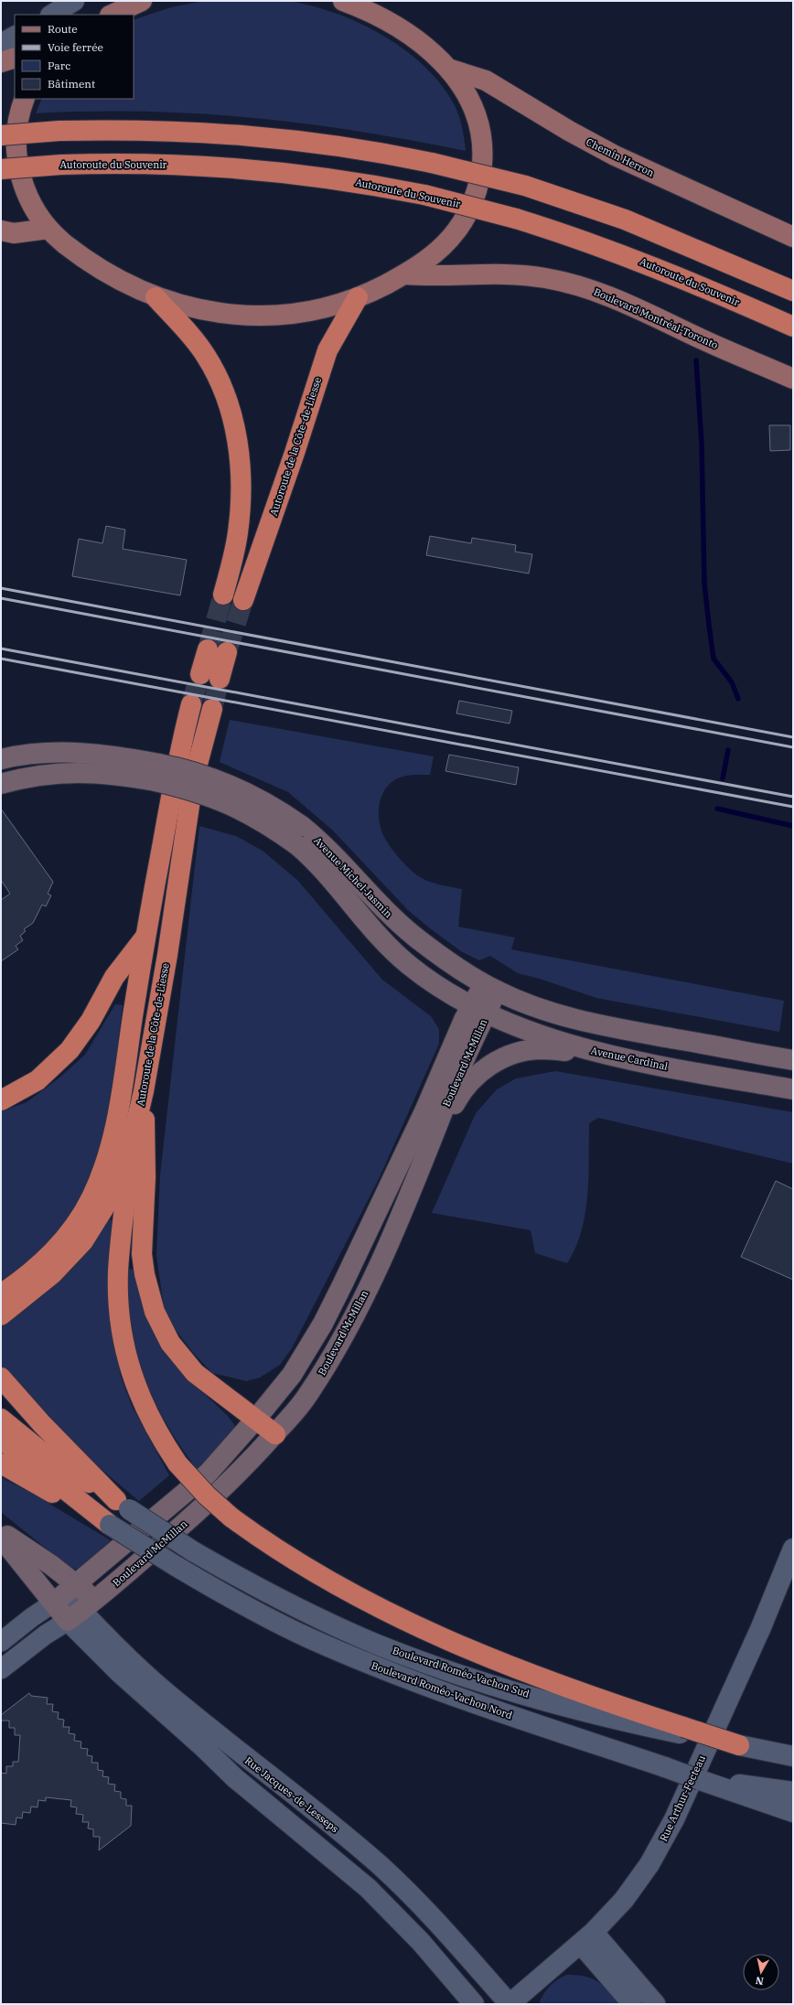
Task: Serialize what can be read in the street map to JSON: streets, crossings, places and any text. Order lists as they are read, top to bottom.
{
  "streets": {
    "highway": ["Autoroute du Souvenir", "Autoroute de la Côte-de-Liesse"],
    "main road": [
      "Chemin Herron",
      "Boulevard Montréal-Toronto",
      "Avenue Michel-Jasmin",
      "Avenue Cardinal",
      "Boulevard McMillan"
    ],
    "street": [
      "Boulevard Roméo-Vachon Sud",
      "Boulevard Roméo-Vachon Nord",
      "Rue Jacques-de-Lesseps",
      "Rue Arthur-Fecteau"
    ]
  },
  "crossings": [
    ["Avenue Michel-Jasmin", "Avenue Cardinal"],
    ["Avenue Michel-Jasmin", "Boulevard McMillan"],
    ["Avenue Cardinal", "Boulevard McMillan"],
    ["Boulevard McMillan", "Rue Jacques-de-Lesseps"],
    ["Rue Jacques-de-Lesseps", "Rue Arthur-Fecteau"]
  ],
  "legend": [
    "Route",
    "Voie ferrée",
    "Parc",
    "Bâtiment"
  ],
  "north": "bottom"
}
